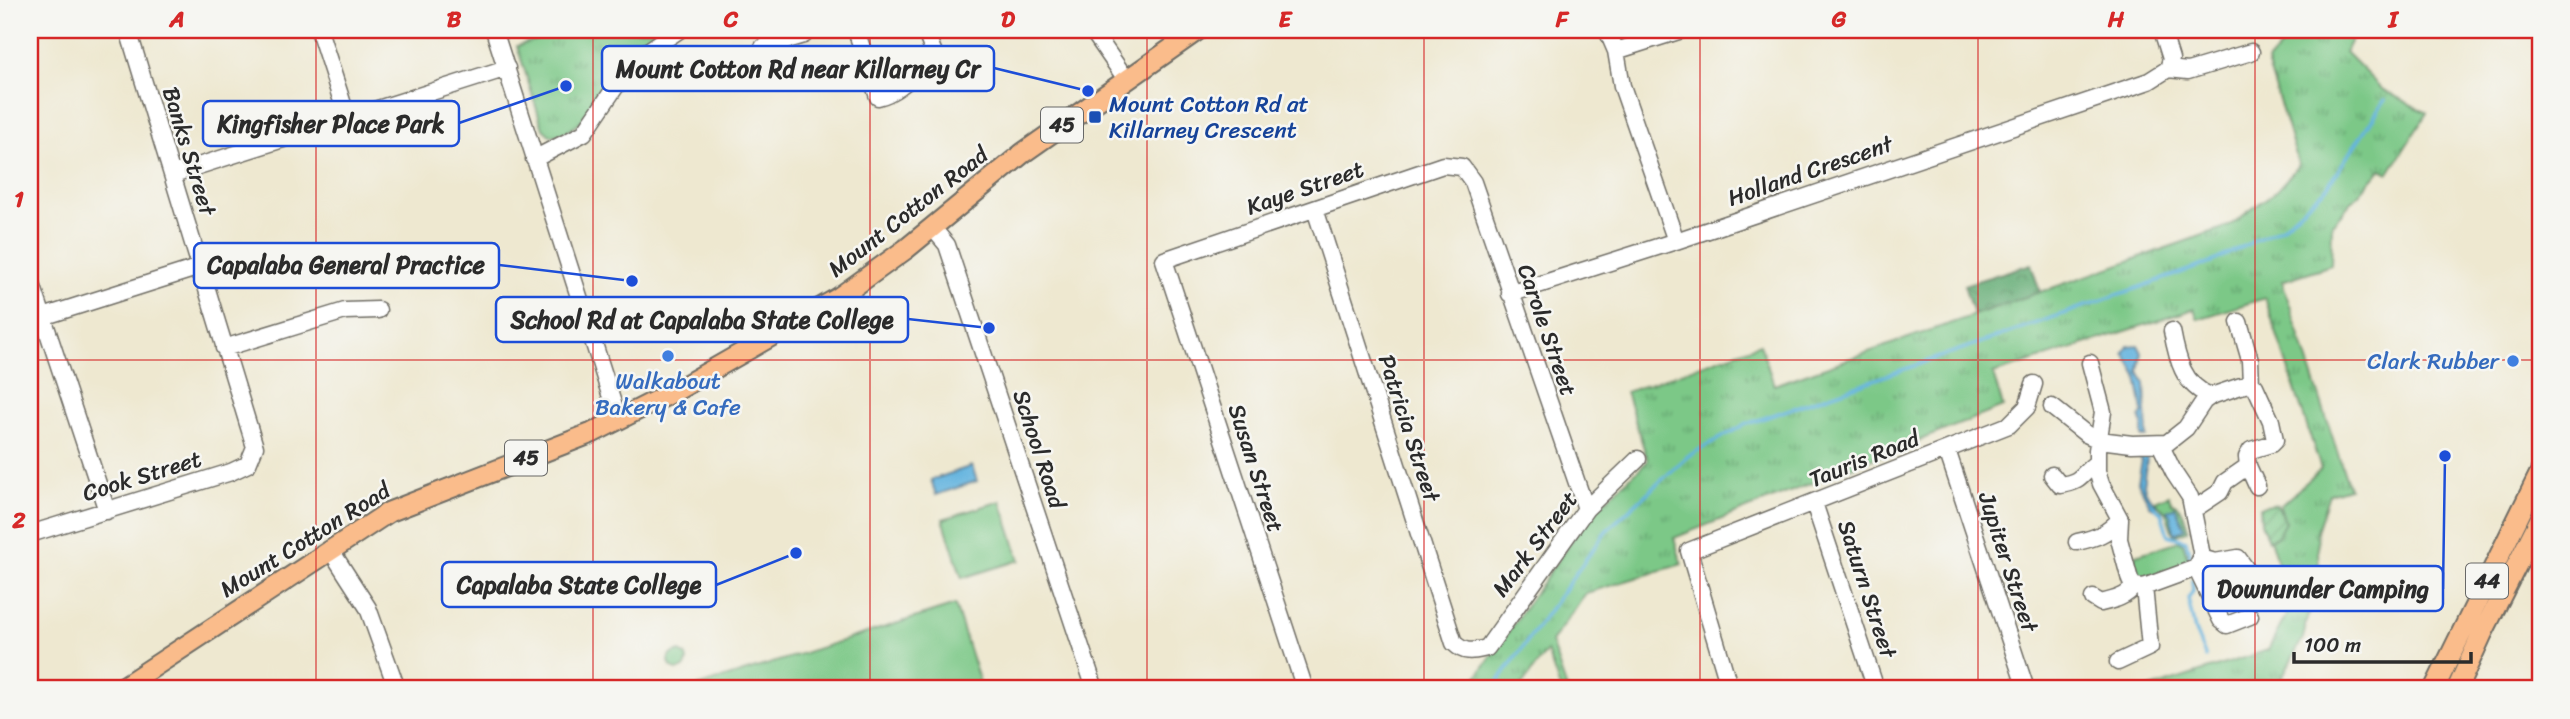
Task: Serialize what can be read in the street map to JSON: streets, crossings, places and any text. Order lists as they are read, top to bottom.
{
  "streets": {
    "main road": ["45", "Mount Cotton Road", "44"],
    "street": [
      "Banks Street",
      "Holland Crescent",
      "Kaye Street",
      "Carole Street",
      "Patricia Street",
      "School Road",
      "Tauris Road",
      "Susan Street",
      "Cook Street",
      "Mark Street",
      "Jupiter Street",
      "Saturn Street"
    ]
  },
  "crossings": [
    ["Banks Street", "Cook Street"],
    ["Holland Crescent", "Carole Street"],
    ["Kaye Street", "Carole Street"],
    ["Kaye Street", "Patricia Street"],
    ["Kaye Street", "Susan Street"],
    ["Mount Cotton Road", "School Road"],
    ["Carole Street", "Mark Street"],
    ["Patricia Street", "Mark Street"],
    ["Tauris Road", "Jupiter Street"],
    ["Tauris Road", "Saturn Street"]
  ],
  "places": {
    "other": [
      "Kingfisher Place Park",
      "Mount Cotton Rd near Killarney Cr",
      "Capalaba General Practice",
      "School Rd at Capalaba State College",
      "Walkabout Bakery & Cafe",
      "Clark Rubber",
      "Downunder Camping",
      "Capalaba State College"
    ],
    "transit": ["Mount Cotton Rd at Killarney Crescent"]
  },
  "scale_bar": "100 m",
  "grid": {
    "columns": [
      "A",
      "B",
      "C",
      "D",
      "E",
      "F",
      "G",
      "H",
      "I"
    ],
    "rows": ["1", "2"]
  }
}
